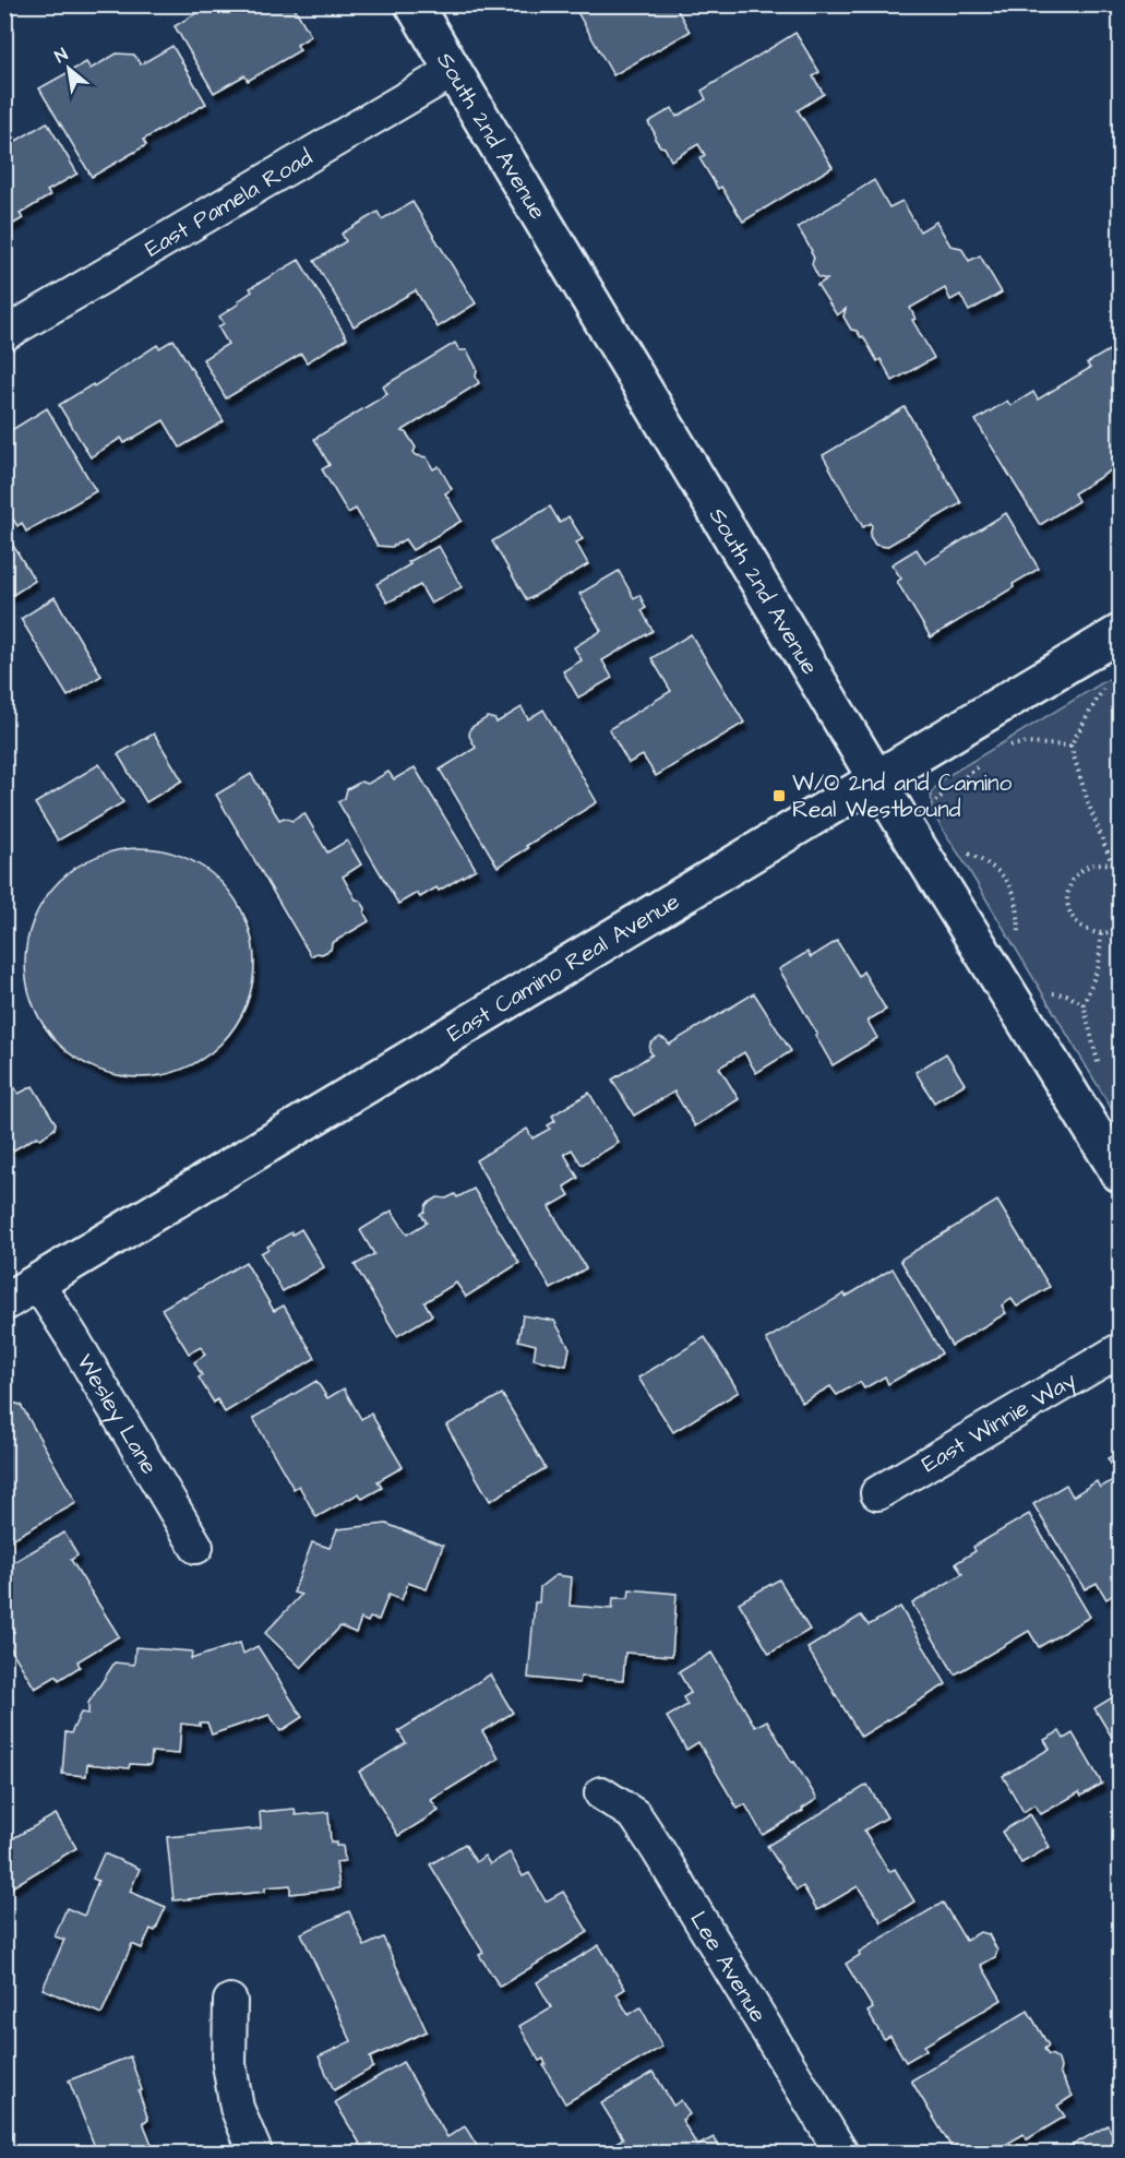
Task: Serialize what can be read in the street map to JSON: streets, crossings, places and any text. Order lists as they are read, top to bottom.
{
  "streets": {
    "street": [
      "South 2nd Avenue",
      "East Pamela Road",
      "East Camino Real Avenue",
      "Wesley Lane",
      "East Winnie Way",
      "Lee Avenue"
    ]
  },
  "crossings": [
    ["South 2nd Avenue", "East Pamela Road"],
    ["South 2nd Avenue", "East Camino Real Avenue"],
    ["East Camino Real Avenue", "Wesley Lane"]
  ],
  "places": {
    "transit": ["W/O 2nd and Camino Real Westbound"]
  },
  "north": "top left"
}
